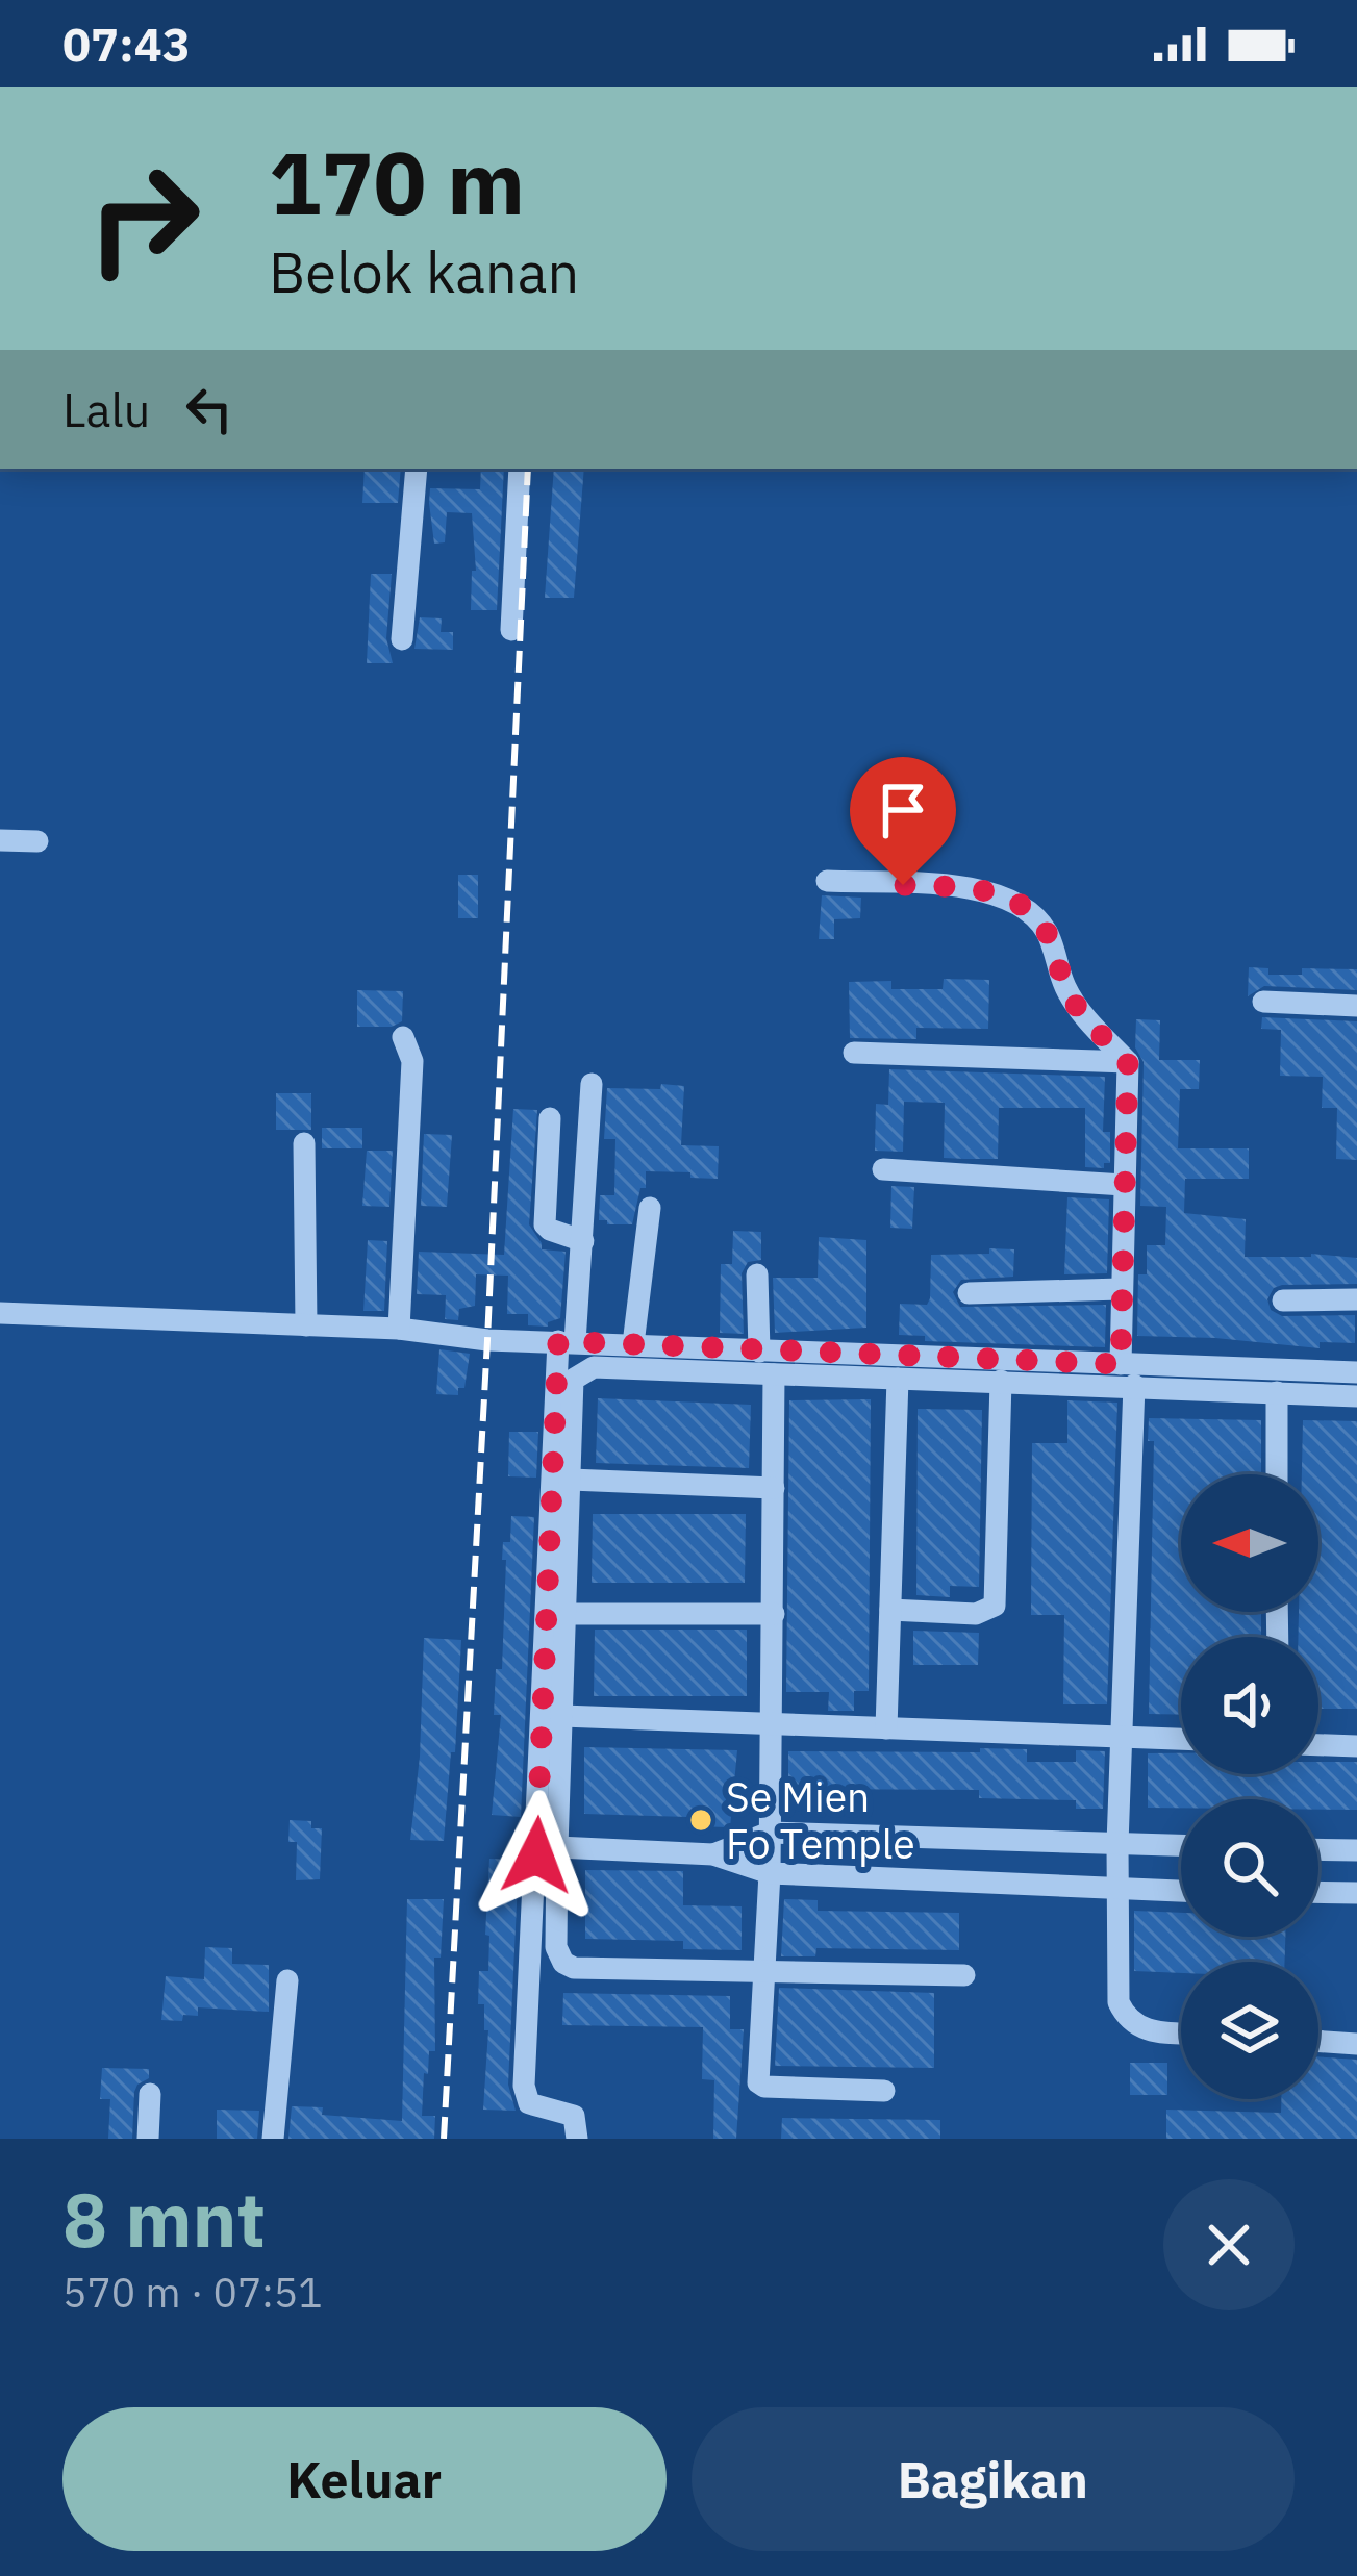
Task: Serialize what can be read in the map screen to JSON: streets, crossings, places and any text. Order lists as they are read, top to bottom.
{
  "places": ["Se Mien Fo Temple"],
  "north": "left",
  "page": {
    "status": "07:43",
    "turn": ["170 m", "Belok kanan"],
    "then": "Lalu",
    "heading": ["8 mnt", "570 m · 07:51"],
    "buttons": ["Keluar", "Bagikan"]
  }
}
